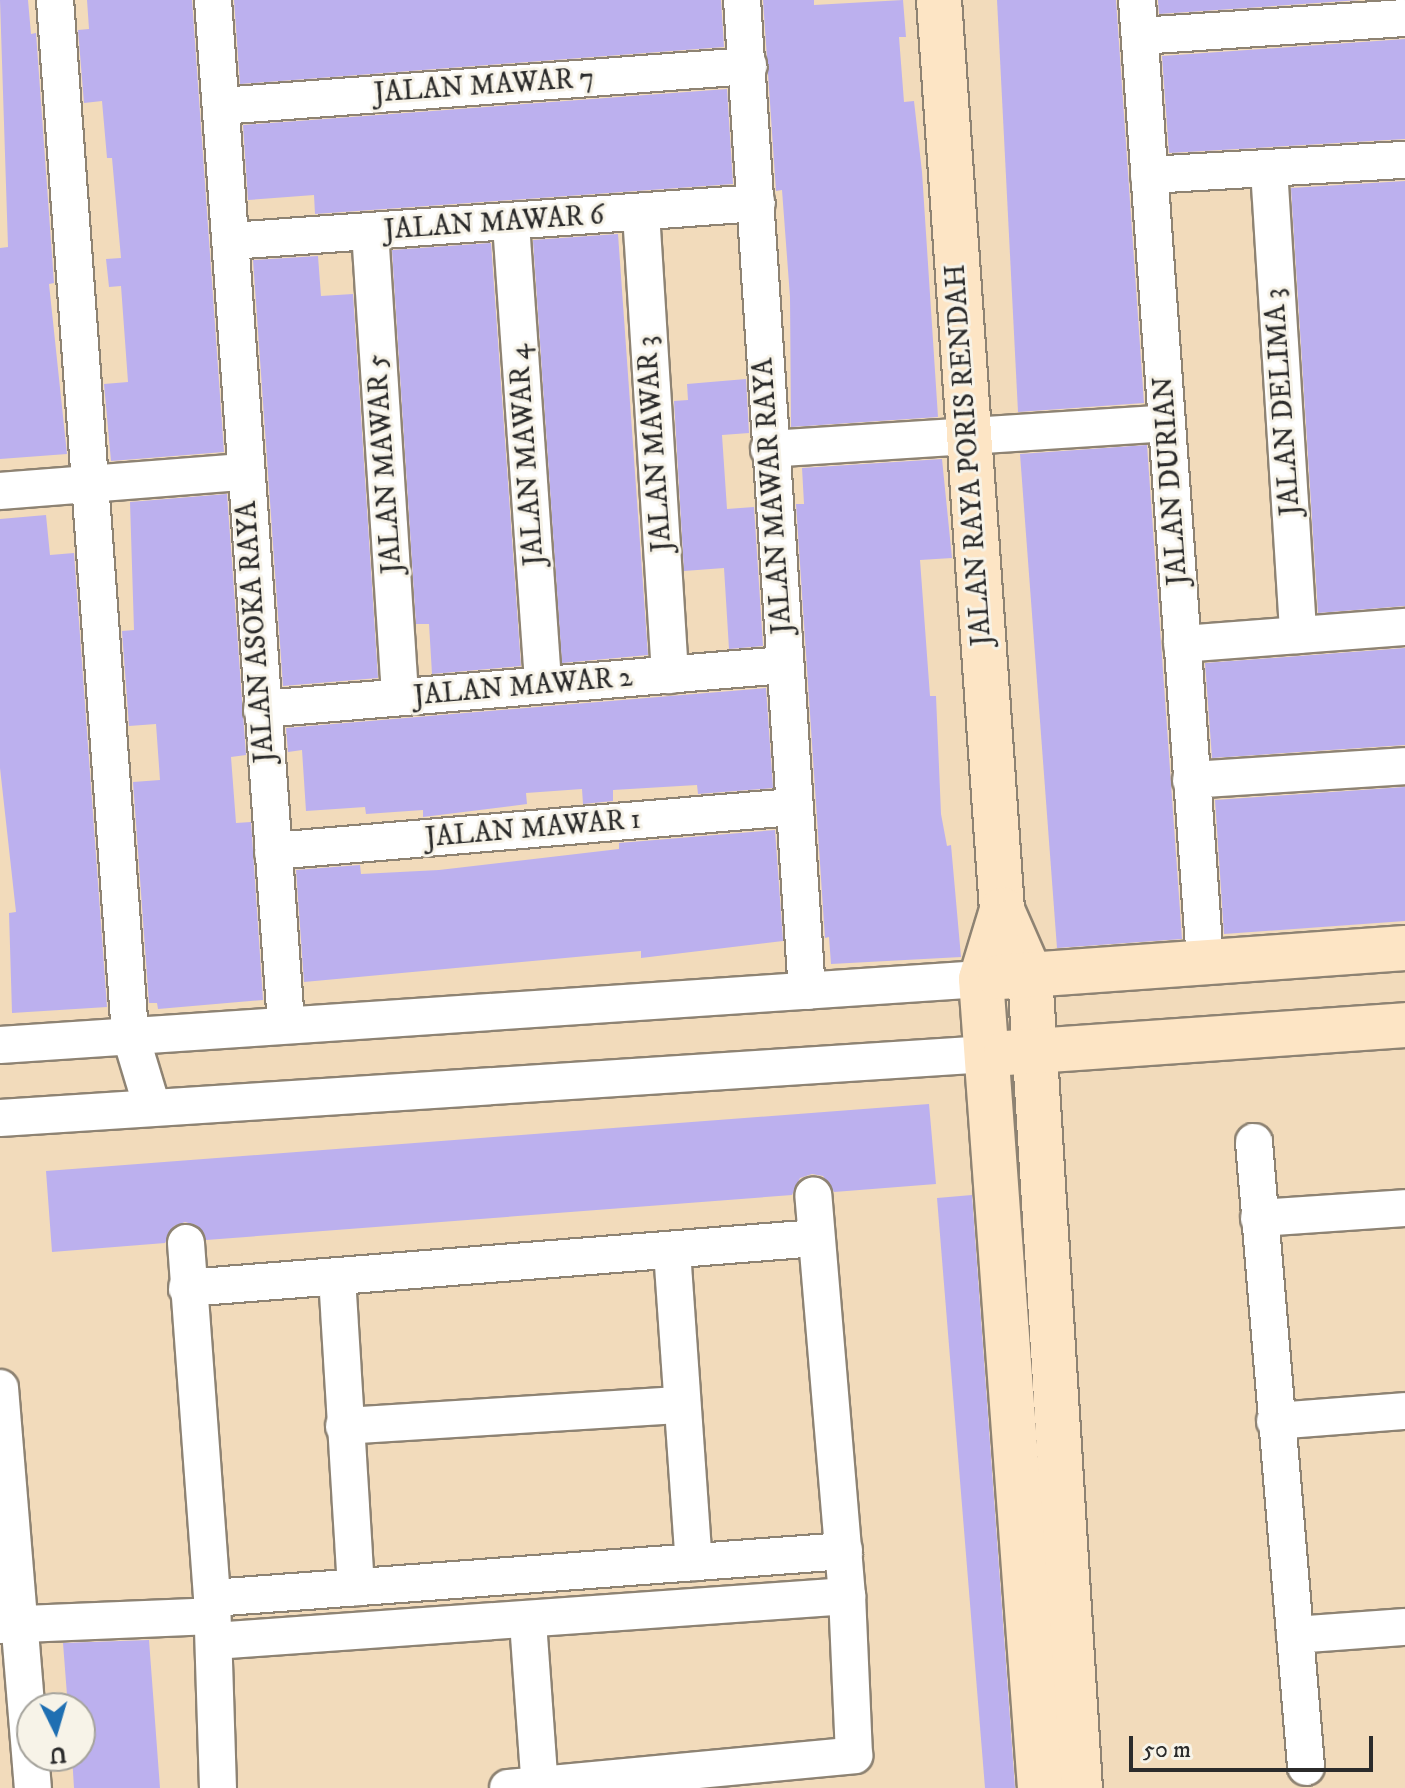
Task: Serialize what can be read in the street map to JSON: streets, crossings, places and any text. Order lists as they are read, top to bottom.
{
  "streets": {
    "street": [
      "JALAN MAWAR 7",
      "JALAN MAWAR 6",
      "JALAN DELIMA 3",
      "JALAN MAWAR 3",
      "JALAN MAWAR 4",
      "JALAN RAYA PORIS RENDAH",
      "JALAN MAWAR 5",
      "JALAN DURIAN",
      "JALAN MAWAR RAYA",
      "JALAN ASOKA RAYA",
      "JALAN MAWAR 2",
      "JALAN MAWAR 1"
    ]
  },
  "crossings": [
    ["JALAN MAWAR 7", "JALAN MAWAR RAYA"],
    ["JALAN MAWAR 7", "JALAN ASOKA RAYA"],
    ["JALAN MAWAR 6", "JALAN MAWAR 3"],
    ["JALAN MAWAR 6", "JALAN MAWAR 4"],
    ["JALAN MAWAR 6", "JALAN MAWAR 5"],
    ["JALAN MAWAR 6", "JALAN MAWAR RAYA"],
    ["JALAN MAWAR 6", "JALAN ASOKA RAYA"],
    ["JALAN MAWAR 3", "JALAN MAWAR 2"],
    ["JALAN MAWAR 4", "JALAN MAWAR 2"],
    ["JALAN MAWAR 5", "JALAN MAWAR 2"],
    ["JALAN MAWAR RAYA", "JALAN MAWAR 2"],
    ["JALAN MAWAR RAYA", "JALAN MAWAR 1"],
    ["JALAN ASOKA RAYA", "JALAN MAWAR 2"],
    ["JALAN ASOKA RAYA", "JALAN MAWAR 1"]
  ],
  "scale_bar": "50 m",
  "north": "bottom"
}
